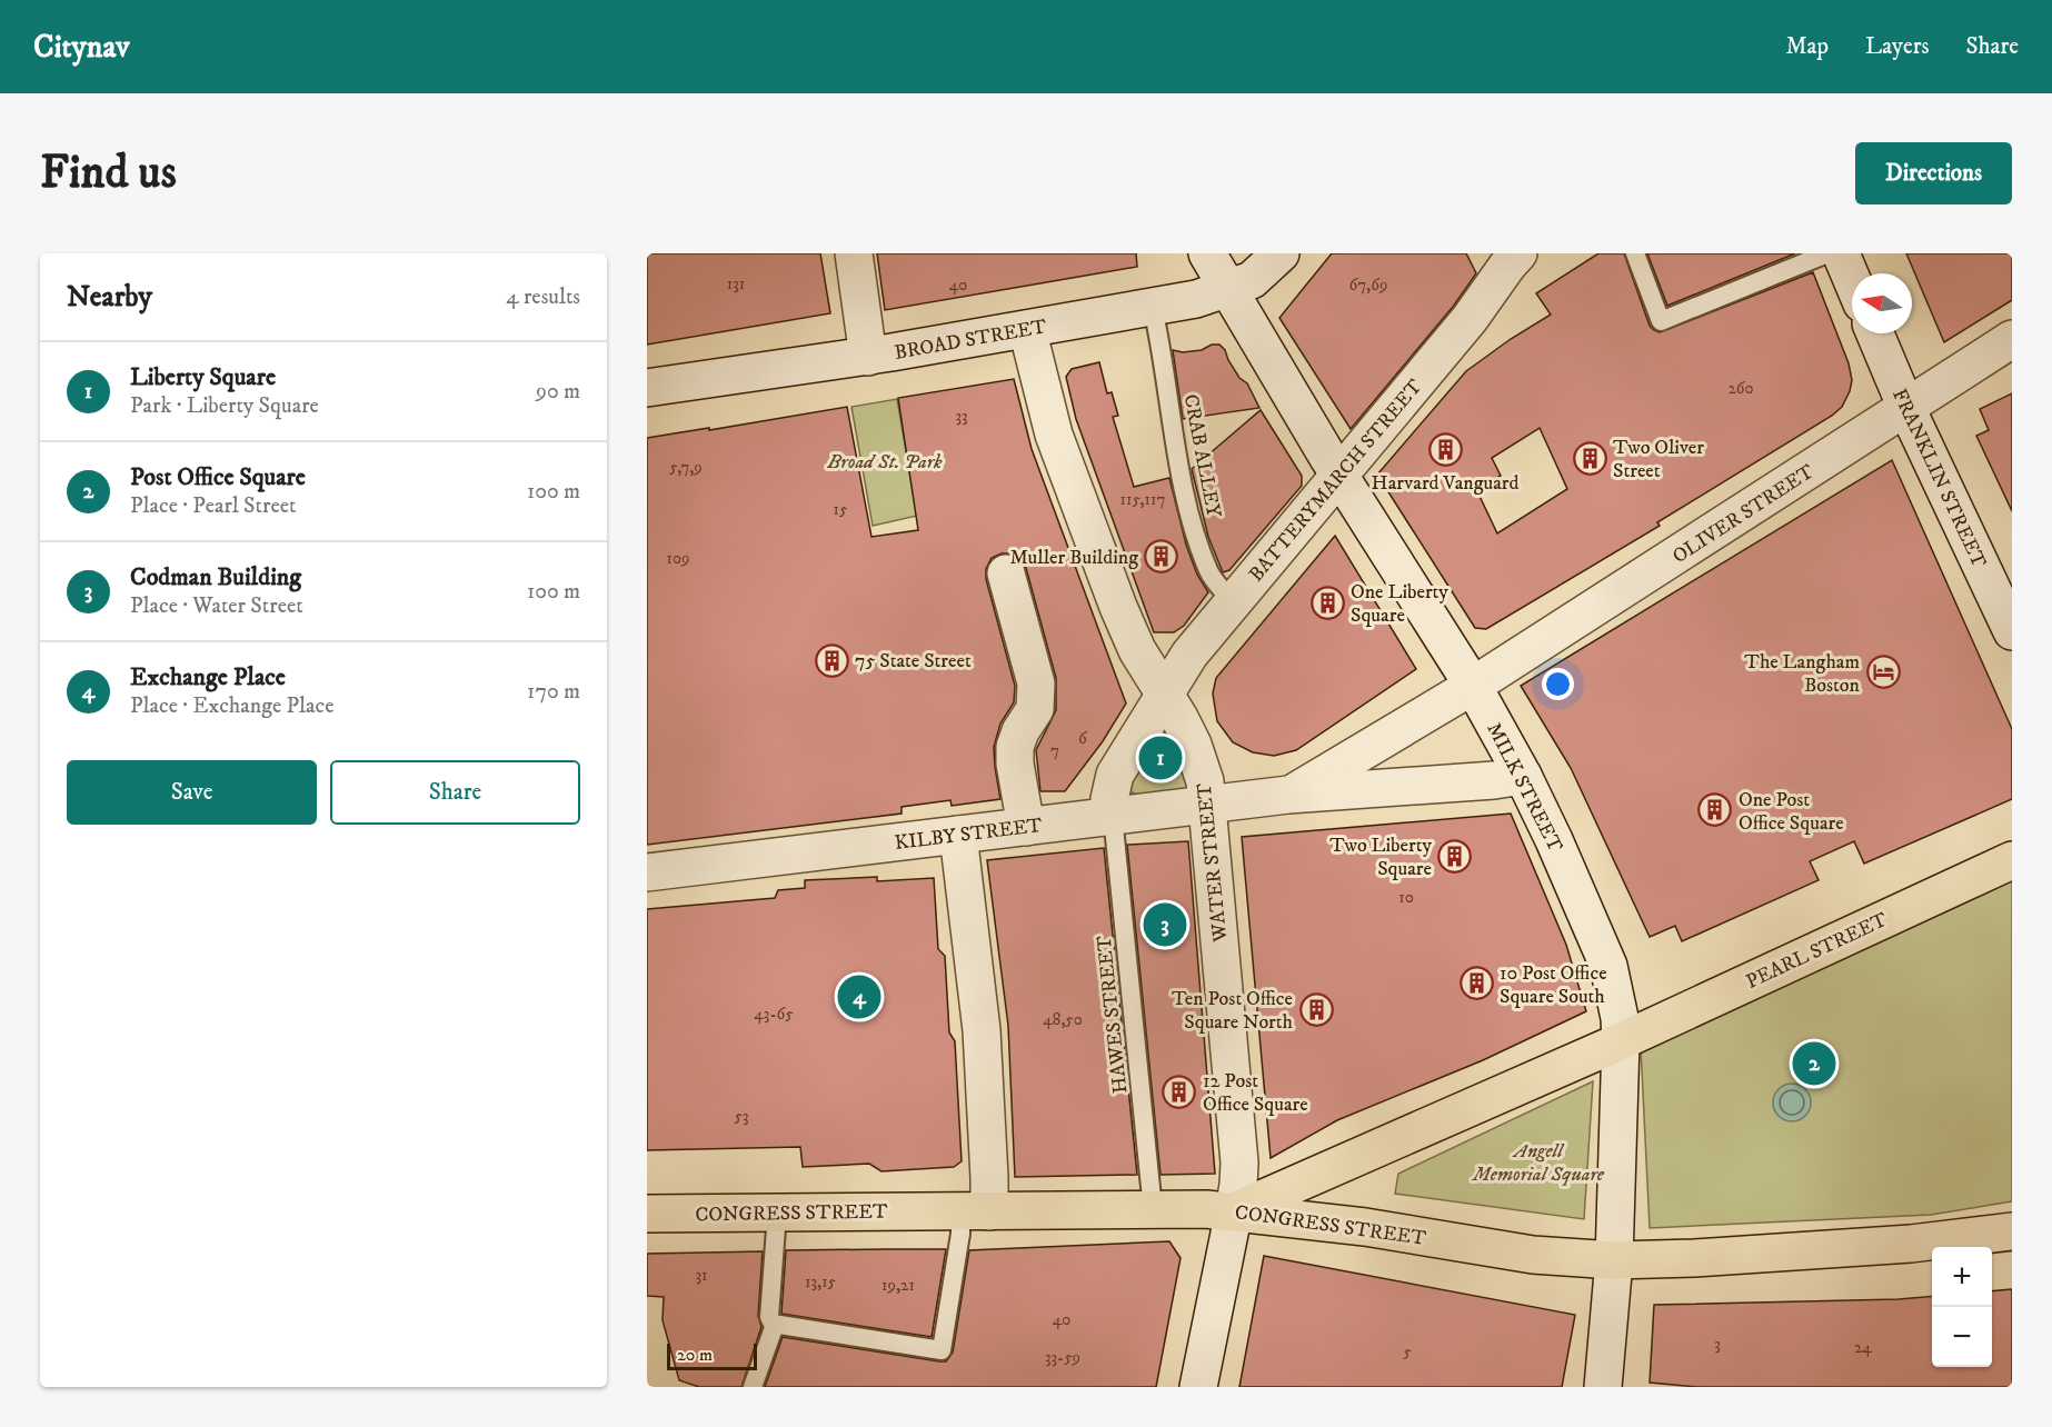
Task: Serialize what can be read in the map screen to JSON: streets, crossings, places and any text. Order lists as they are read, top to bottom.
{
  "streets": {
    "main road": ["PEARL STREET", "CONGRESS STREET"],
    "street": [
      "BROAD STREET",
      "FRANKLIN STREET",
      "BATTERYMARCH STREET",
      "OLIVER STREET",
      "MILK STREET",
      "KILBY STREET",
      "WATER STREET"
    ],
    "lane": ["CRAB ALLEY", "HAWES STREET"]
  },
  "crossings": [
    ["BROAD STREET", "CRAB ALLEY"],
    ["BROAD STREET", "MILK STREET"],
    ["BROAD STREET", "WATER STREET"],
    ["CRAB ALLEY", "BATTERYMARCH STREET"],
    ["FRANKLIN STREET", "OLIVER STREET"],
    ["BATTERYMARCH STREET", "MILK STREET"],
    ["BATTERYMARCH STREET", "KILBY STREET"],
    ["BATTERYMARCH STREET", "WATER STREET"],
    ["BATTERYMARCH STREET", "HAWES STREET"],
    ["OLIVER STREET", "MILK STREET"],
    ["OLIVER STREET", "KILBY STREET"],
    ["MILK STREET", "KILBY STREET"],
    ["MILK STREET", "PEARL STREET"],
    ["MILK STREET", "CONGRESS STREET"],
    ["KILBY STREET", "WATER STREET"],
    ["KILBY STREET", "HAWES STREET"],
    ["WATER STREET", "PEARL STREET"],
    ["WATER STREET", "CONGRESS STREET"],
    ["PEARL STREET", "CONGRESS STREET"],
    ["HAWES STREET", "CONGRESS STREET"]
  ],
  "parks": ["Broad St. Park", "Angell Memorial Square"],
  "places": {
    "building": [
      "Harvard Vanguard",
      "Two Oliver Street",
      "Muller Building",
      "One Liberty Square",
      "75 State Street",
      "One Post Office Square",
      "Two Liberty Square",
      "10 Post Office Square South",
      "Ten Post Office Square North",
      "12 Post Office Square"
    ],
    "hotel": ["The Langham Boston"]
  },
  "house_numbers": [
    "131",
    "40",
    "67,69",
    "260",
    "33",
    "5,7,9",
    "115,117",
    "15",
    "109",
    "6",
    "7",
    "10",
    "43-65",
    "48,50",
    "53",
    "31",
    "13,15",
    "19,21",
    "40",
    "3",
    "24",
    "5",
    "33-59"
  ],
  "scale_bar": "20 m",
  "north": "left",
  "page": {
    "header": "Citynav",
    "nav": ["Map", "Layers", "Share"],
    "buttons": [
      "Directions",
      ["Save", "Share"]
    ],
    "title": "Find us",
    "heading": ["Nearby", "4 results"],
    "list": [
      {
        "mark": "1",
        "name": "Liberty Square",
        "note": "Park · Liberty Square",
        "value": "90 m"
      },
      {
        "mark": "2",
        "name": "Post Office Square",
        "note": "Place · Pearl Street",
        "value": "100 m"
      },
      {
        "mark": "3",
        "name": "Codman Building",
        "note": "Place · Water Street",
        "value": "100 m"
      },
      {
        "mark": "4",
        "name": "Exchange Place",
        "note": "Place · Exchange Place",
        "value": "170 m"
      }
    ],
    "pins": [
      "1",
      "3",
      "4",
      "2"
    ],
    "map_buttons": ["+", "−"],
    "scale": "20 m"
  }
}
